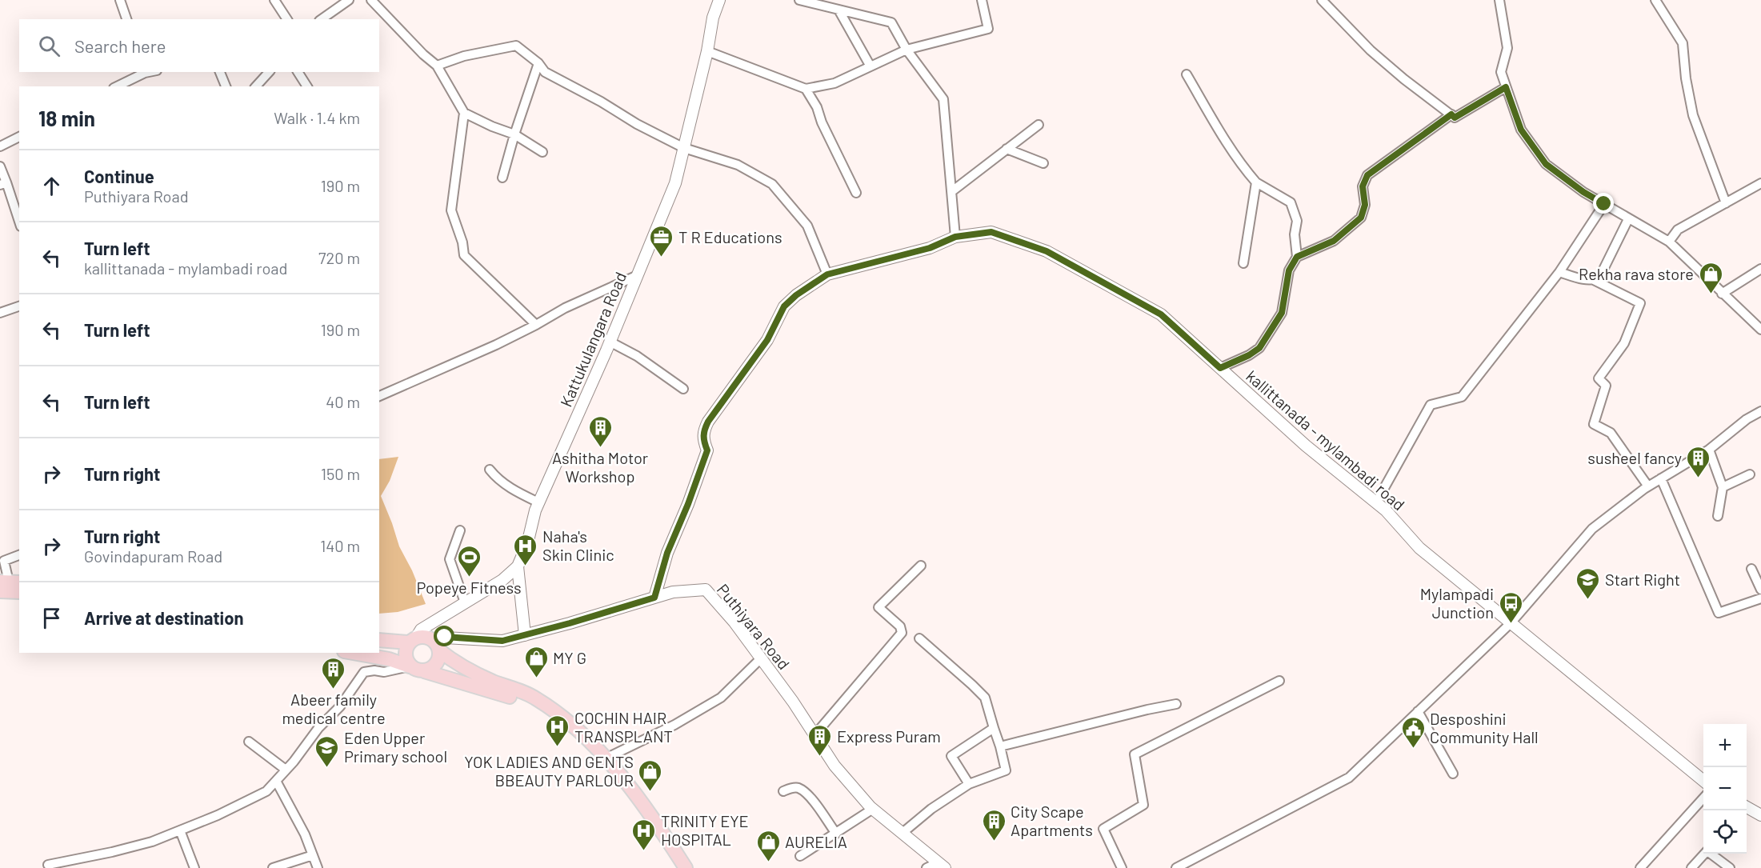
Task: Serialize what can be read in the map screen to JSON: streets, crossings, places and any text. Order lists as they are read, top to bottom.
{
  "streets": {
    "street": ["Kattukulangara Road", "kallittanada - mylambadi road", "Puthiyara Road"]
  },
  "crossings": [
    ["Kattukulangara Road", "Puthiyara Road"],
    ["kallittanada - mylambadi road", "Puthiyara Road"]
  ],
  "places": {
    "office": ["T R Educations"],
    "shop": [
      "Rekha rava store",
      "MY G",
      "YOK LADIES AND GENTS BBEAUTY PARLOUR",
      "AURELIA"
    ],
    "building": [
      "Ashitha Motor Workshop",
      "susheel fancy",
      "Abeer family medical centre",
      "Express Puram",
      "City Scape Apartments"
    ],
    "hospital": ["Naha's Skin Clinic", "COCHIN HAIR TRANSPLANT", "TRINITY EYE HOSPITAL"],
    "sports": ["Popeye Fitness"],
    "school or university": ["Start Right", "Eden Upper Primary school"],
    "bus stop": ["Mylampadi Junction"],
    "public building": ["Desposhini Community Hall"]
  },
  "page": {
    "search": "Search here",
    "heading": ["18 min", "Walk · 1.4 km"],
    "list": [
      ["Continue", "Puthiyara Road", "190 m"],
      ["Turn left", "kallittanada - mylambadi road", "720 m"],
      ["Turn left", "190 m"],
      ["Turn left", "40 m"],
      ["Turn right", "150 m"],
      ["Turn right", "Govindapuram Road", "140 m"],
      "Arrive at destination"
    ],
    "map_buttons": ["+", "−"]
  }
}
